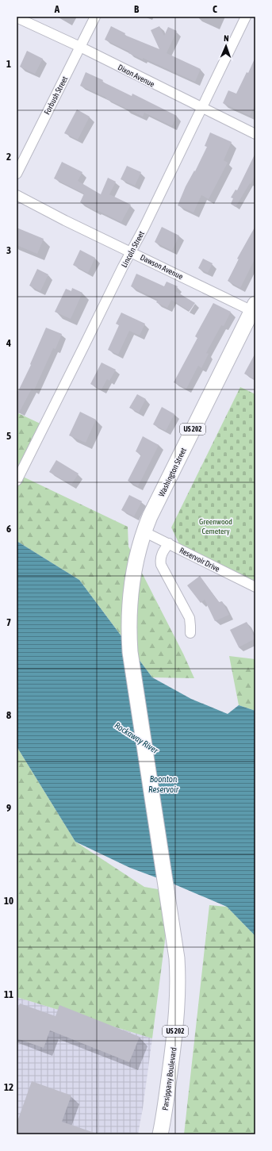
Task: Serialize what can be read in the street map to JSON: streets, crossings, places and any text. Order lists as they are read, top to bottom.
{
  "streets": {
    "main road": ["US 202", "Washington Street", "Parsippany Boulevard"],
    "street": [
      "Dixon Avenue",
      "Forbush Street",
      "Lincoln Street",
      "Dawson Avenue",
      "Reservoir Drive"
    ]
  },
  "crossings": [
    ["Dixon Avenue", "Forbush Street"],
    ["Dixon Avenue", "Lincoln Street"],
    ["Lincoln Street", "Dawson Avenue"],
    ["Dawson Avenue", "Washington Street"],
    ["Washington Street", "Reservoir Drive"],
    ["Washington Street", "Parsippany Boulevard"]
  ],
  "water": ["Rockaway River", "Boonton Reservoir"],
  "parks": ["Greenwood Cemetery"],
  "north": "top",
  "grid": {
    "columns": ["A", "B", "C"],
    "rows": [
      "1",
      "2",
      "3",
      "4",
      "5",
      "6",
      "7",
      "8",
      "9",
      "10",
      "11",
      "12"
    ]
  }
}
